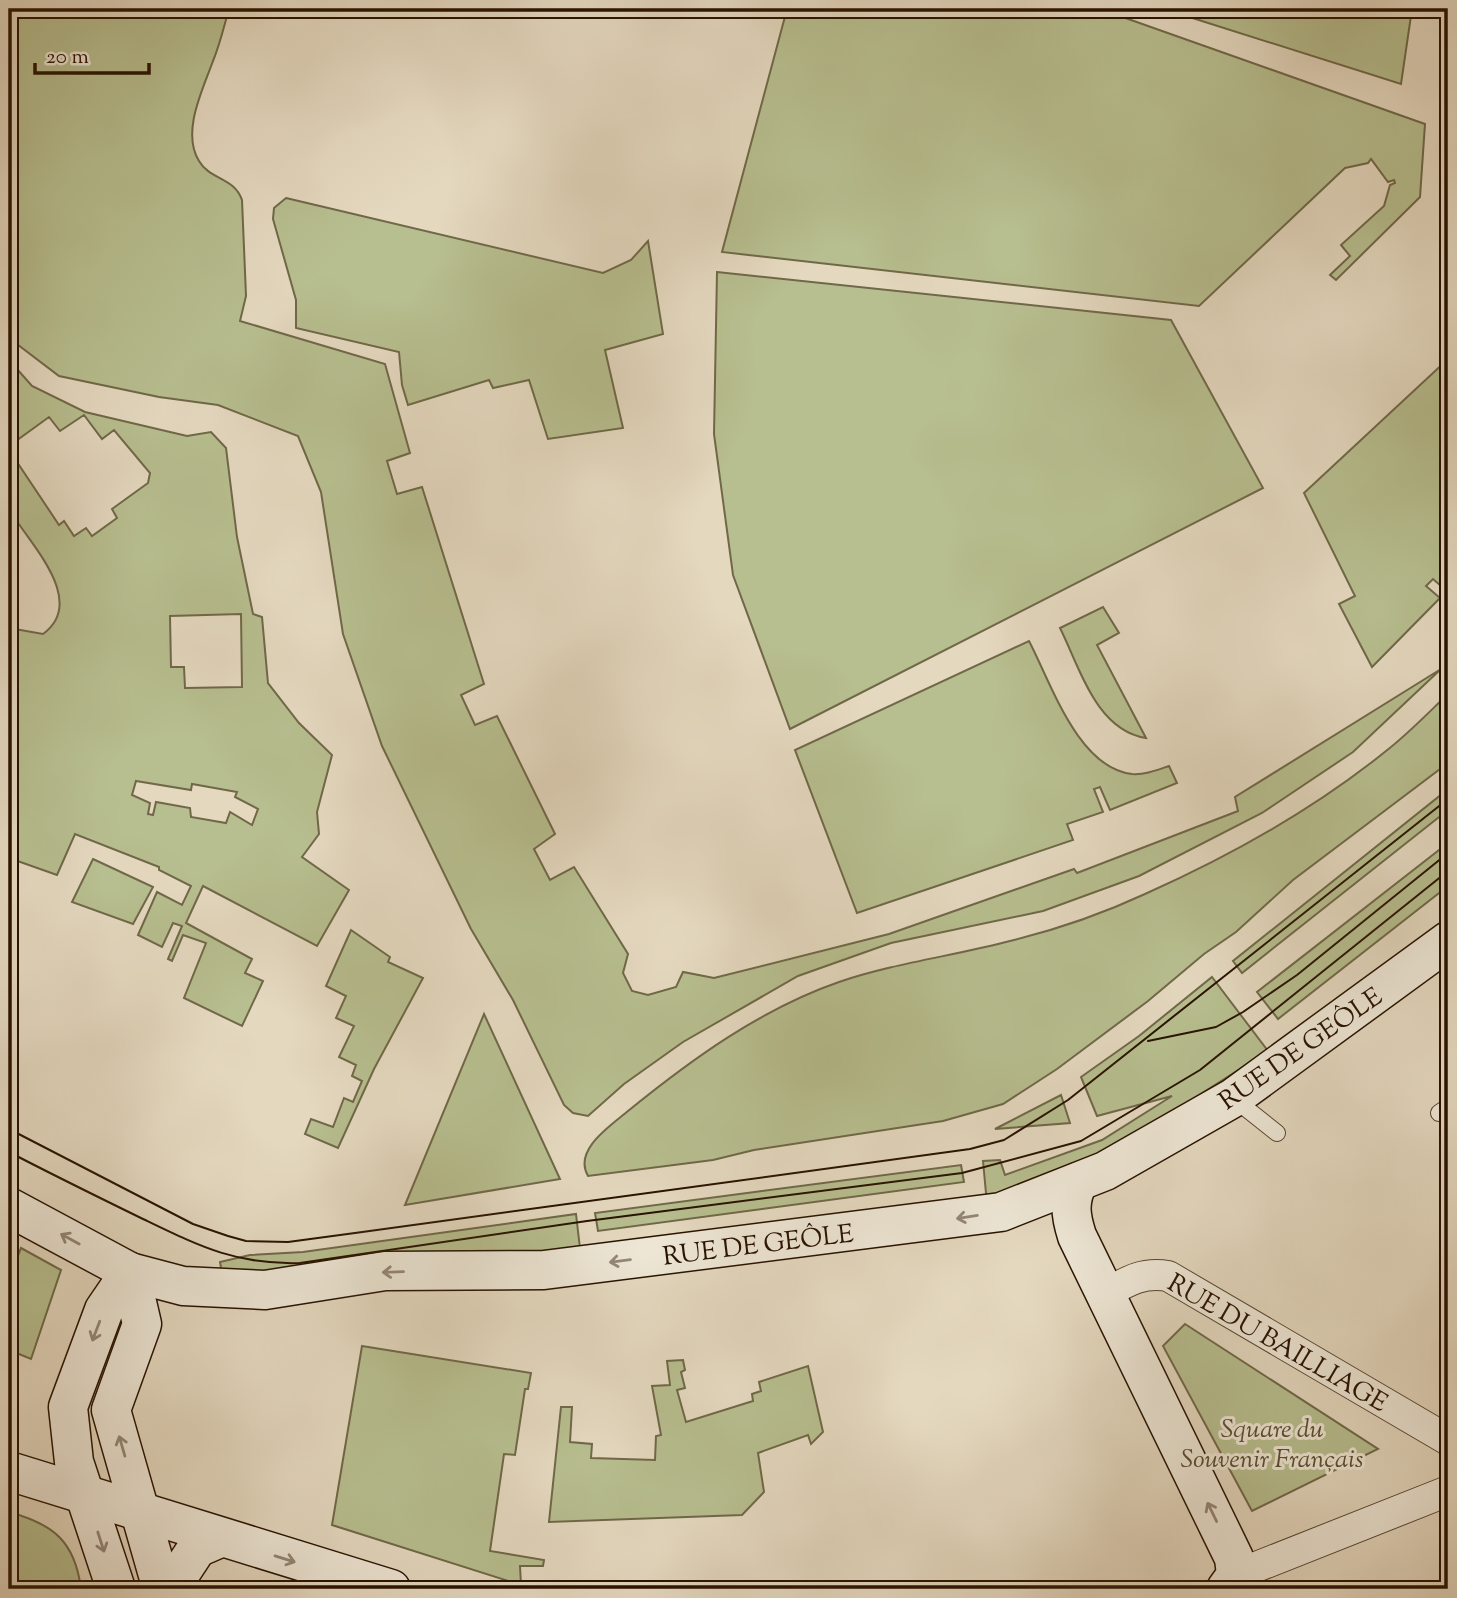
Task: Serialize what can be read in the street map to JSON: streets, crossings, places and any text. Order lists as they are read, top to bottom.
{
  "streets": {
    "main road": ["RUE DE GEÔLE"],
    "street": ["RUE DU BAILLIAGE"]
  },
  "parks": ["Square du Souvenir Français"],
  "scale_bar": "20 m"
}
